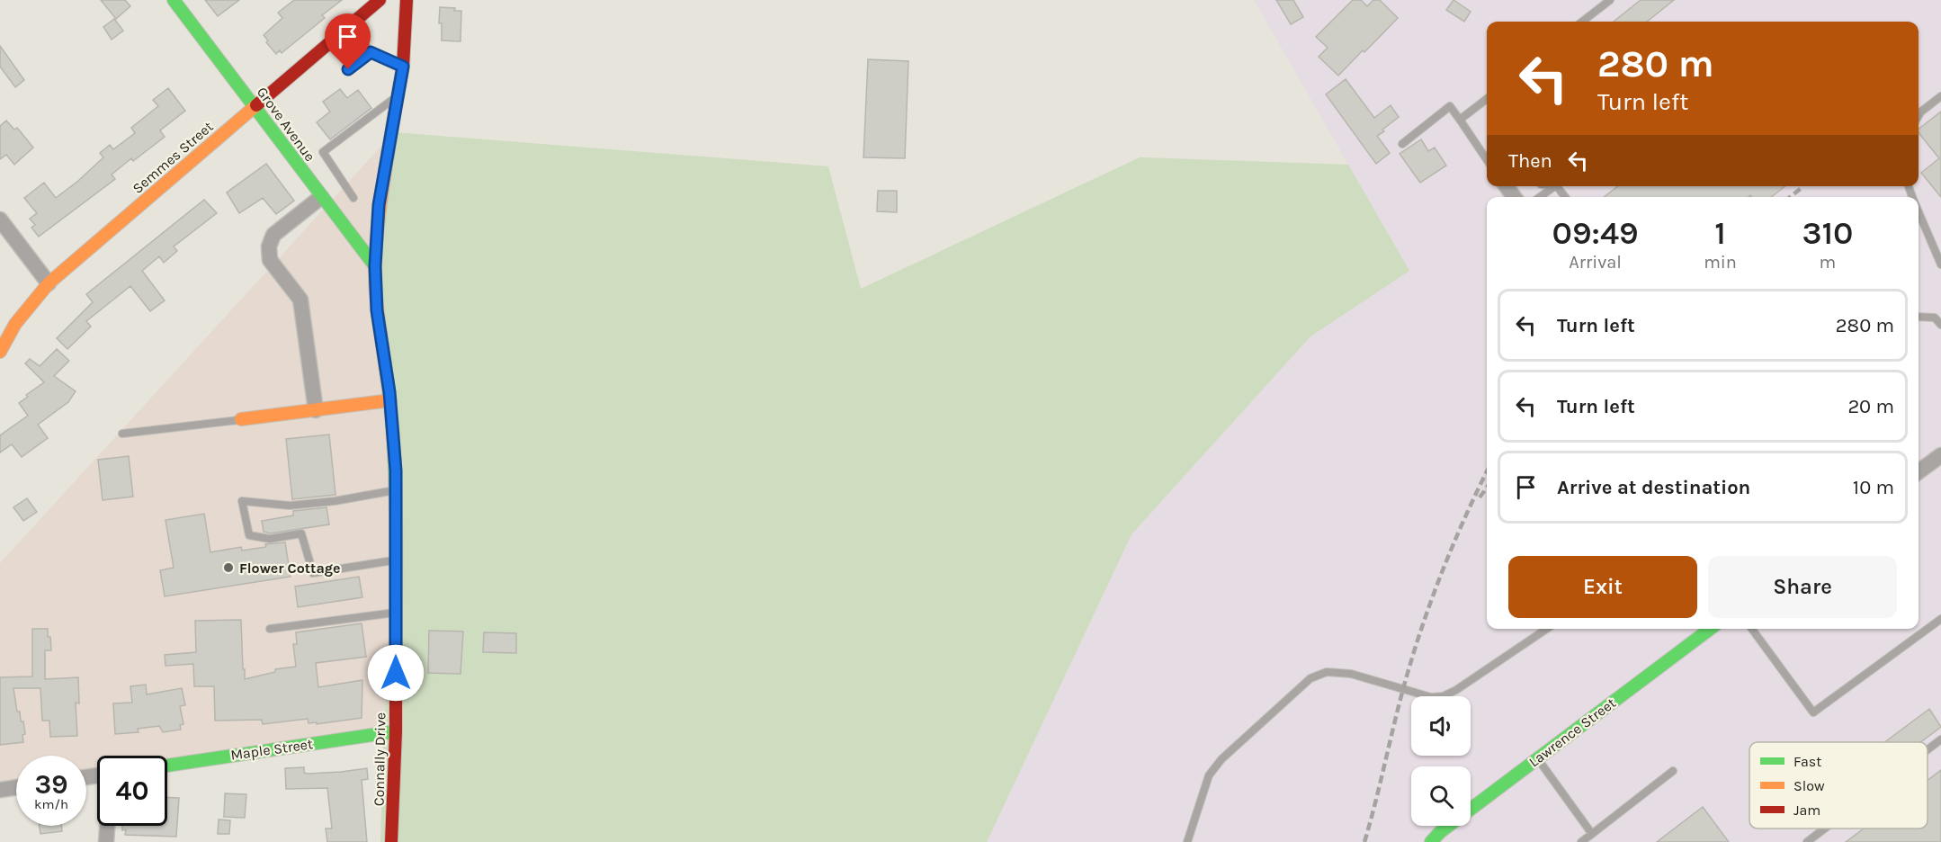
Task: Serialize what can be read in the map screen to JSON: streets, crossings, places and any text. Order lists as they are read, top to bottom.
{
  "streets": {
    "street": [
      "Grove Avenue",
      "Semmes Street",
      "Lawrence Street",
      "Maple Street",
      "Connally Drive"
    ]
  },
  "crossings": [
    ["Grove Avenue", "Semmes Street"],
    ["Grove Avenue", "Connally Drive"],
    ["Maple Street", "Connally Drive"]
  ],
  "places": ["Flower Cottage"],
  "legend": ["Fast", "Slow", "Jam"],
  "page": {
    "turn": ["280 m", "Turn left"],
    "then": "Then",
    "eta": [
      "09:49",
      "Arrival",
      "1",
      "min",
      "310",
      "m"
    ],
    "list": [
      {
        "name": "Turn left",
        "value": "280 m"
      },
      {
        "name": "Turn left",
        "value": "20 m"
      },
      {
        "name": "Arrive at destination",
        "value": "10 m"
      }
    ],
    "buttons": ["Exit", "Share"],
    "speed": "39 km/h",
    "limit": "40"
  }
}
